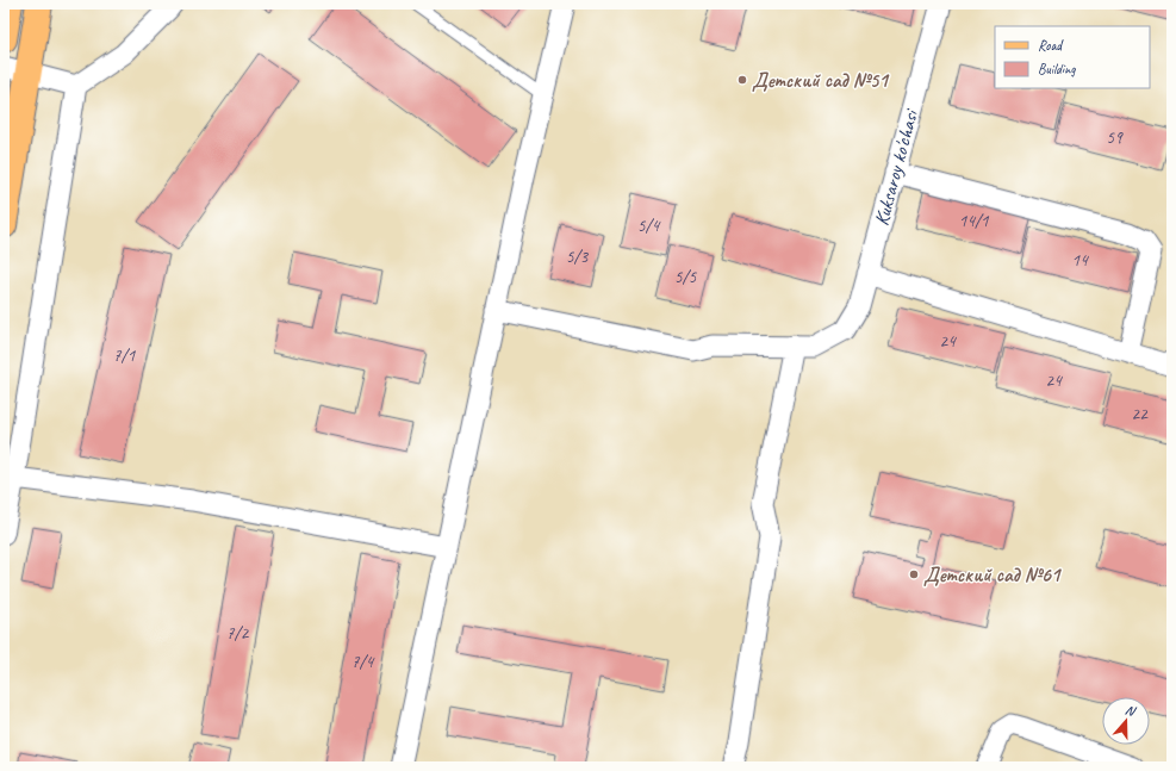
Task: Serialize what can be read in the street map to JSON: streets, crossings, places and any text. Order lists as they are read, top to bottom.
{
  "streets": {
    "street": ["Kuksaroy ko'chasi"]
  },
  "places": ["Детский сад №51", "Детский сад №61"],
  "house_numbers": [
    "59",
    "14/1",
    "5/4",
    "5/3",
    "14",
    "5/5",
    "24",
    "7/1",
    "24",
    "22",
    "7/2",
    "7/4"
  ],
  "legend": ["Road", "Building"],
  "north": "top"
}
